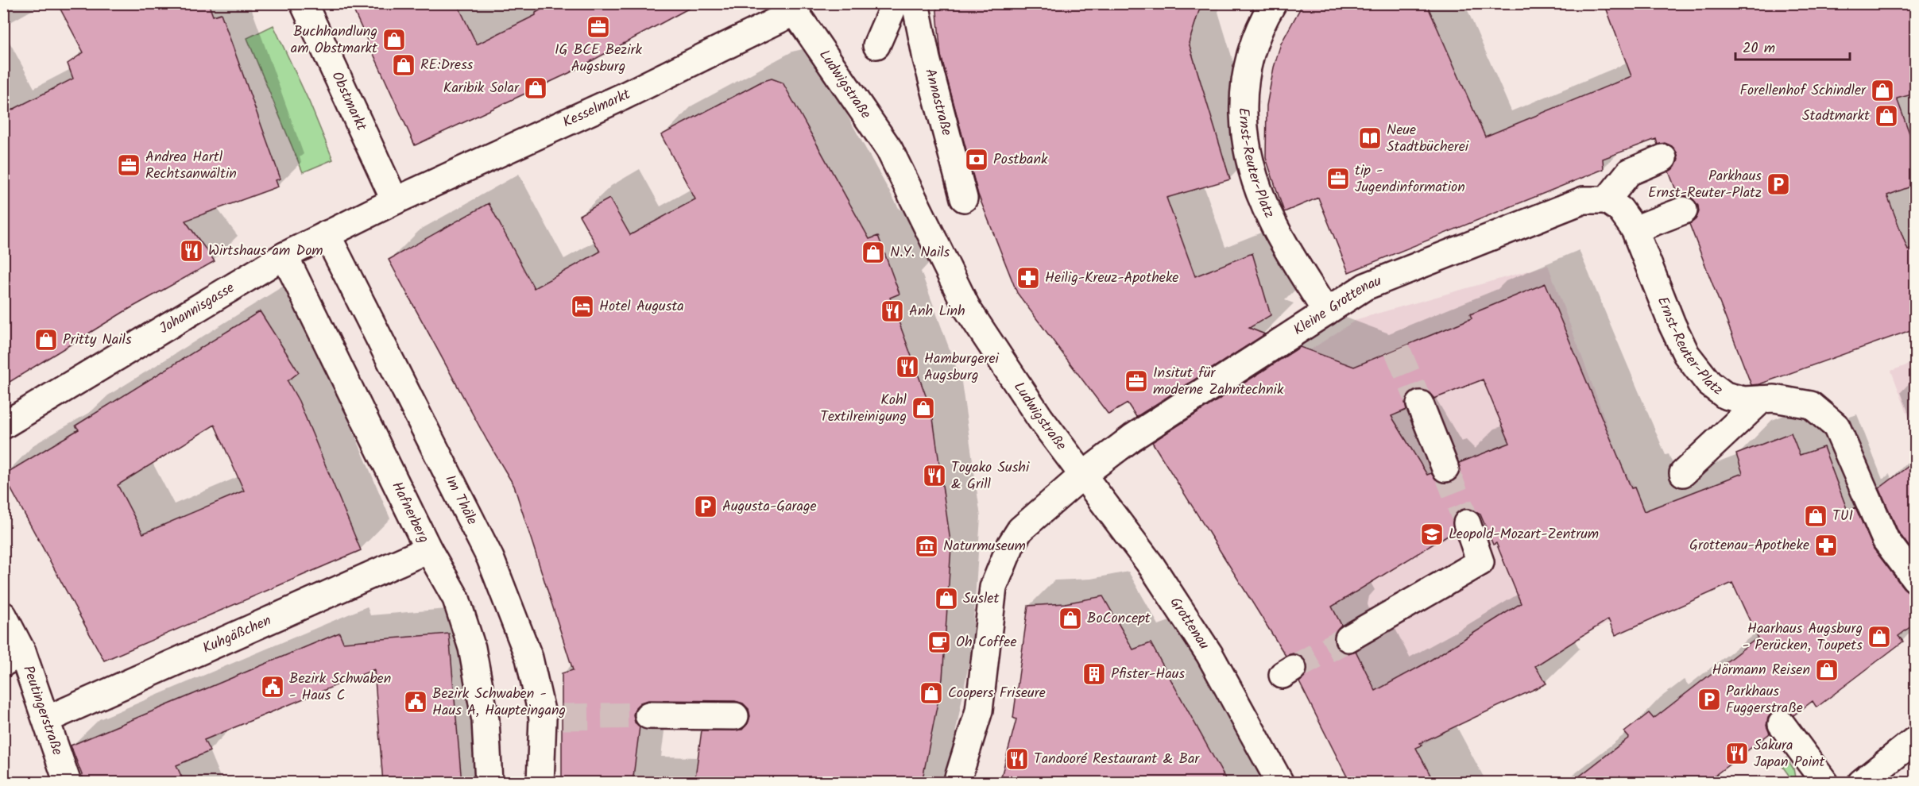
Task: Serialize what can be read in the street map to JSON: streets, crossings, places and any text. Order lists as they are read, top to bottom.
{
  "streets": {
    "street": [
      "Ludwigstraße",
      "Annastraße",
      "Obstmarkt",
      "Kesselmarkt",
      "Ernst-Reuter-Platz",
      "Kleine Grottenau",
      "Johannisgasse",
      "Im Thäle",
      "Hafnerberg",
      "Grottenau",
      "Kuhgäßchen",
      "Peutingerstraße"
    ]
  },
  "crossings": [
    ["Ludwigstraße", "Kesselmarkt"],
    ["Ludwigstraße", "Kleine Grottenau"],
    ["Ludwigstraße", "Grottenau"],
    ["Obstmarkt", "Kesselmarkt"],
    ["Obstmarkt", "Johannisgasse"],
    ["Kesselmarkt", "Johannisgasse"],
    ["Ernst-Reuter-Platz", "Kleine Grottenau"],
    ["Kleine Grottenau", "Grottenau"],
    ["Johannisgasse", "Im Thäle"],
    ["Johannisgasse", "Hafnerberg"],
    ["Hafnerberg", "Kuhgäßchen"],
    ["Kuhgäßchen", "Peutingerstraße"]
  ],
  "places": {
    "office": [
      "IG BCE Bezirk Augsburg",
      "Andrea Hartl Rechtsanwältin",
      "tip - Jugendinformation",
      "Insitut für moderne Zahntechnik"
    ],
    "shop": [
      "Buchhandlung am Obstmarkt",
      "RE:Dress",
      "Karibik Solar",
      "Forellenhof Schindler",
      "Stadtmarkt",
      "N.Y. Nails",
      "Pritty Nails",
      "Kohl Textilreinigung",
      "TUI",
      "Suslet",
      "BoConcept",
      "Haarhaus Augsburg - Perücken, Toupets",
      "Hörmann Reisen",
      "Coopers Friseure"
    ],
    "library": ["Neue Stadtbücherei"],
    "bank": ["Postbank"],
    "parking": ["Parkhaus Ernst-Reuter-Platz", "Augusta-Garage", "Parkhaus Fuggerstraße"],
    "restaurant": [
      "Wirtshaus am Dom",
      "Anh Linh",
      "Hamburgerei Augsburg",
      "Toyako Sushi & Grill",
      "Sakura Japan Point",
      "Tandooré Restaurant & Bar"
    ],
    "pharmacy": ["Heilig-Kreuz-Apotheke", "Grottenau-Apotheke"],
    "hotel": ["Hotel Augusta"],
    "school or university": ["Leopold-Mozart-Zentrum"],
    "museum": ["Naturmuseum"],
    "cafe": ["Oh Coffee"],
    "building": ["Pfister-Haus"],
    "public building": ["Bezirk Schwaben - Haus C", "Bezirk Schwaben - Haus A, Haupteingang"]
  },
  "scale_bar": "20 m"
}
